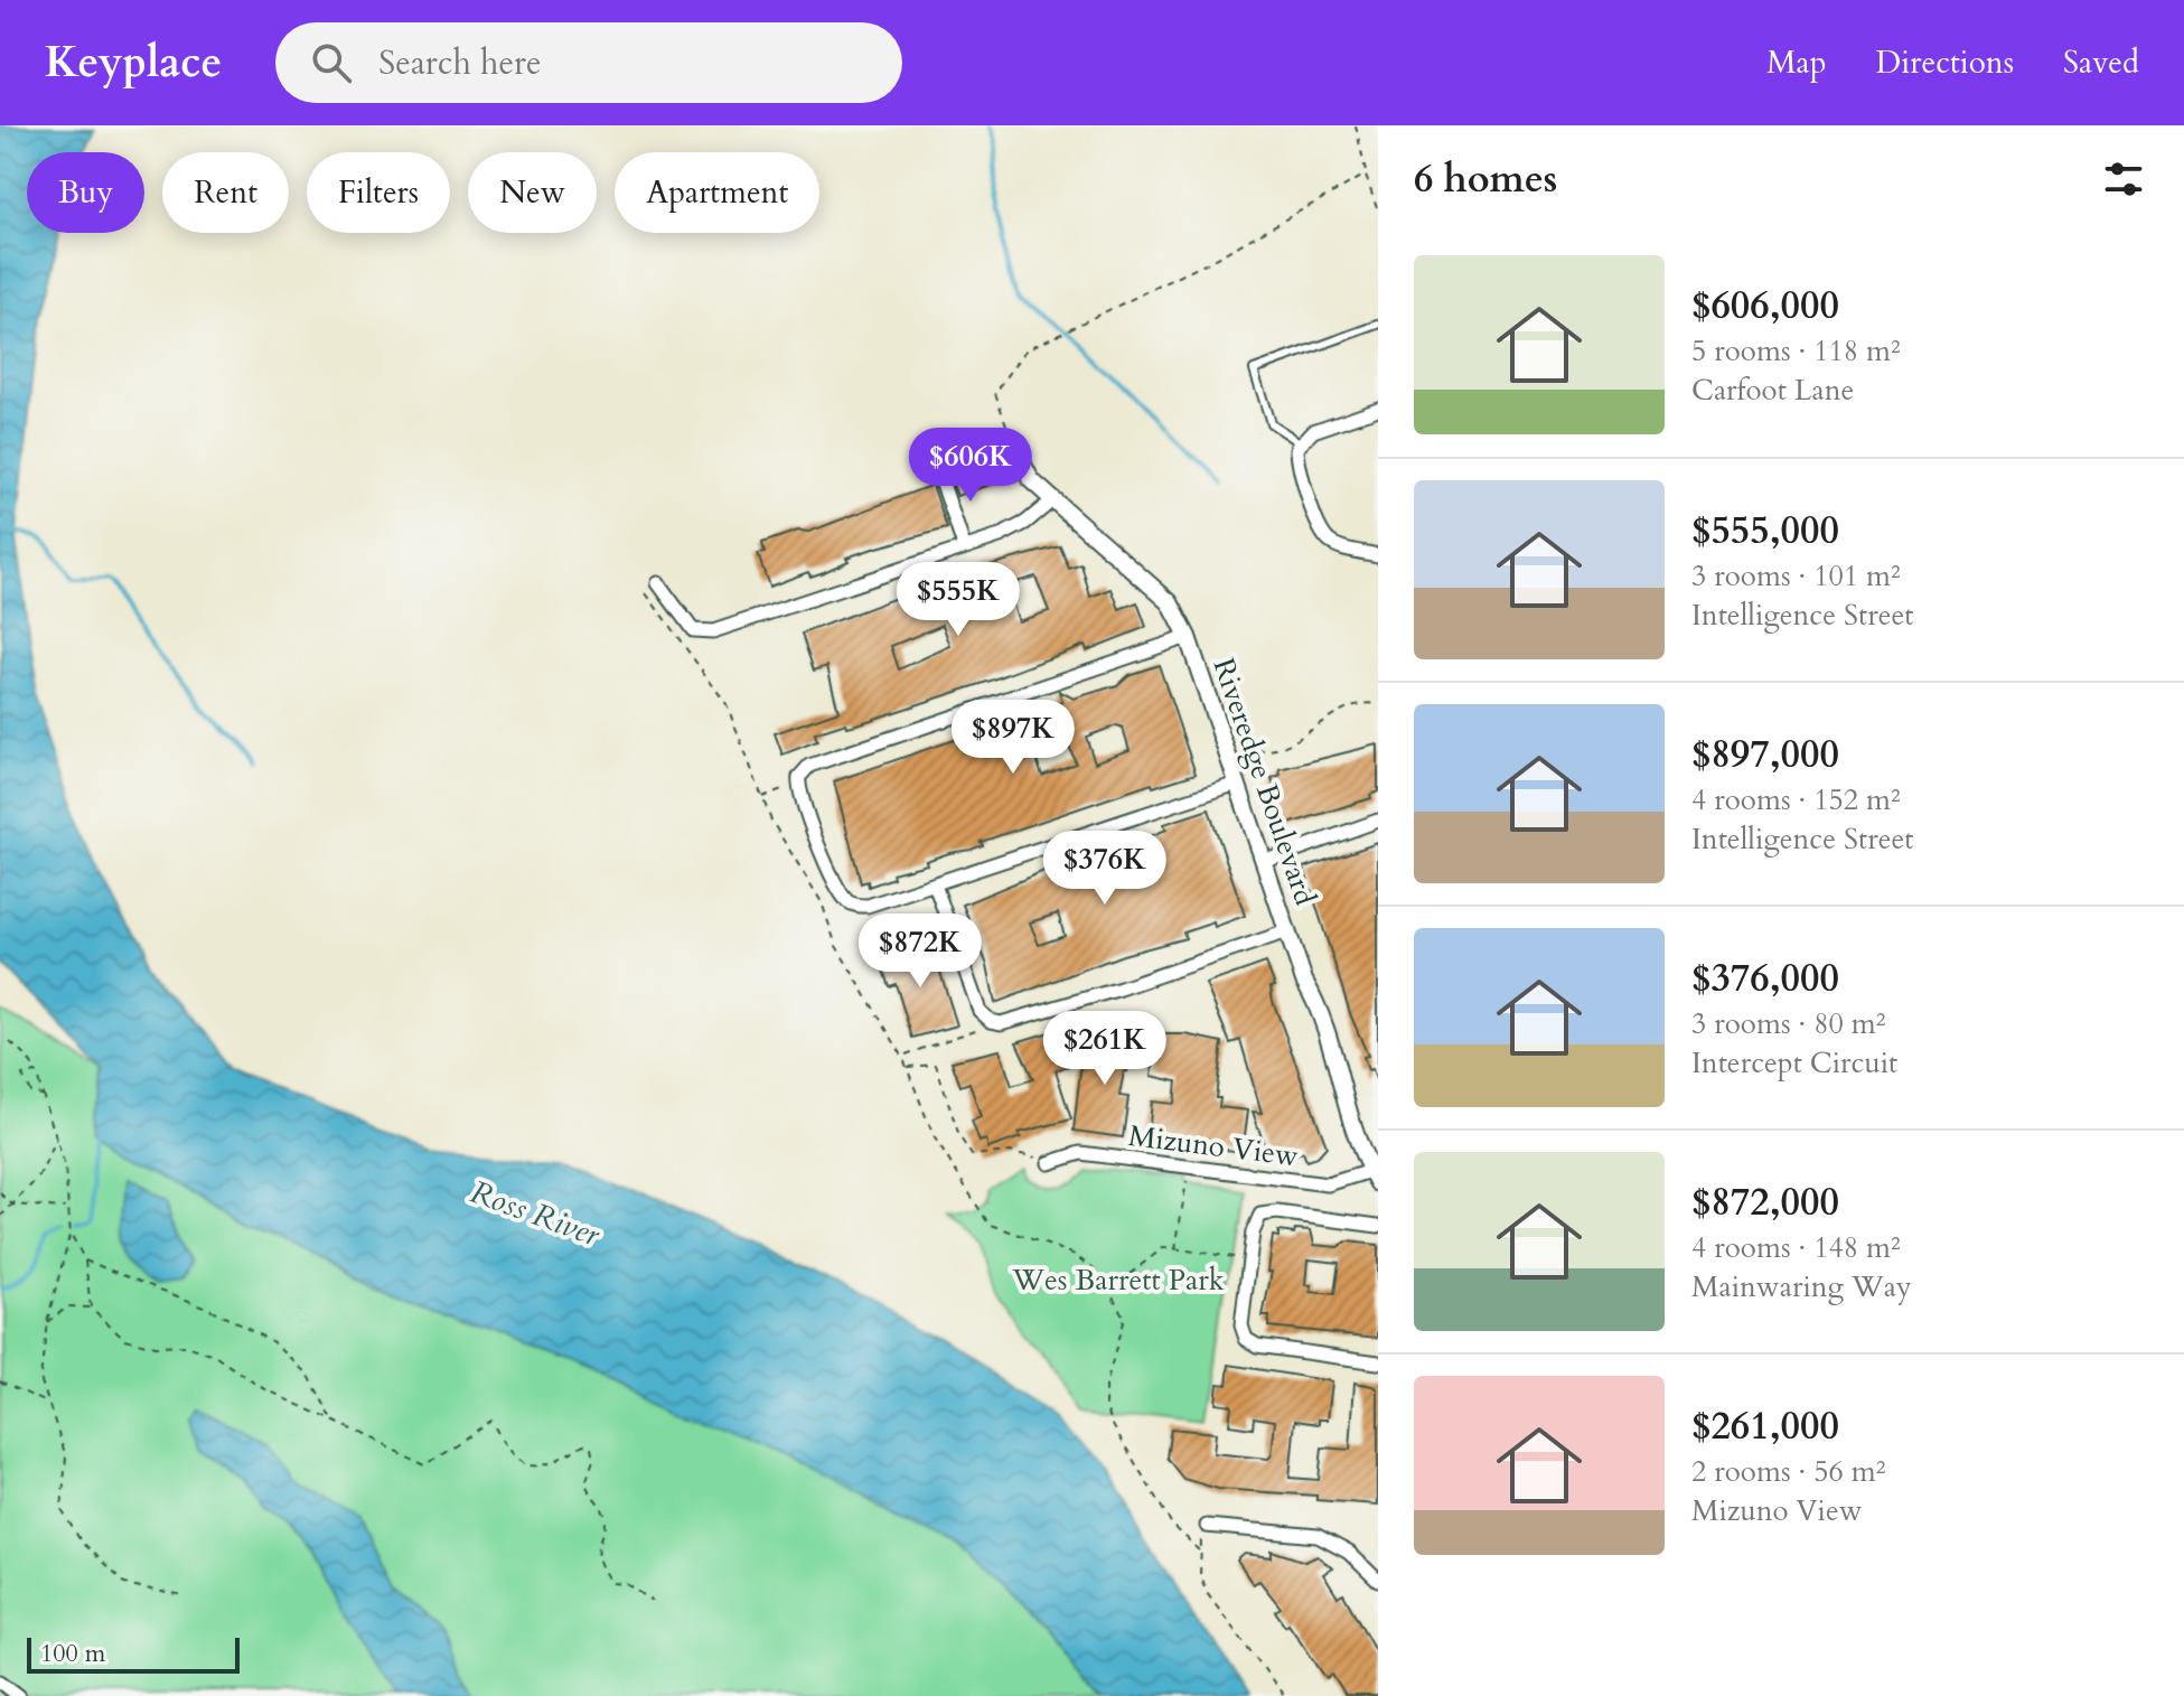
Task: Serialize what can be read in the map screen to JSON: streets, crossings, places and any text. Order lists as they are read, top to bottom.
{
  "streets": {
    "street": ["Riveredge Boulevard", "Mizuno View"]
  },
  "crossings": [
    ["Riveredge Boulevard", "Mizuno View"]
  ],
  "water": ["Ross River"],
  "parks": ["Wes Barrett Park"],
  "scale_bar": "100 m",
  "page": {
    "header": "Keyplace",
    "search": "Search here",
    "nav": ["Map", "Directions", "Saved"],
    "heading": "6 homes",
    "chip": [
      "Buy",
      "Rent",
      "Filters",
      "New",
      "Apartment"
    ],
    "list": [
      {
        "name": "$606,000",
        "note": "5 rooms · 118 m² · Carfoot Lane"
      },
      {
        "name": "$555,000",
        "note": "3 rooms · 101 m² · Intelligence Street"
      },
      {
        "name": "$897,000",
        "note": "4 rooms · 152 m² · Intelligence Street"
      },
      {
        "name": "$376,000",
        "note": "3 rooms · 80 m² · Intercept Circuit"
      },
      {
        "name": "$872,000",
        "note": "4 rooms · 148 m² · Mainwaring Way"
      },
      {
        "name": "$261,000",
        "note": "2 rooms · 56 m² · Mizuno View"
      }
    ],
    "price": [
      "$606K",
      "$555K",
      "$897K",
      "$376K",
      "$872K",
      "$261K"
    ],
    "scale": "100 m"
  }
}
